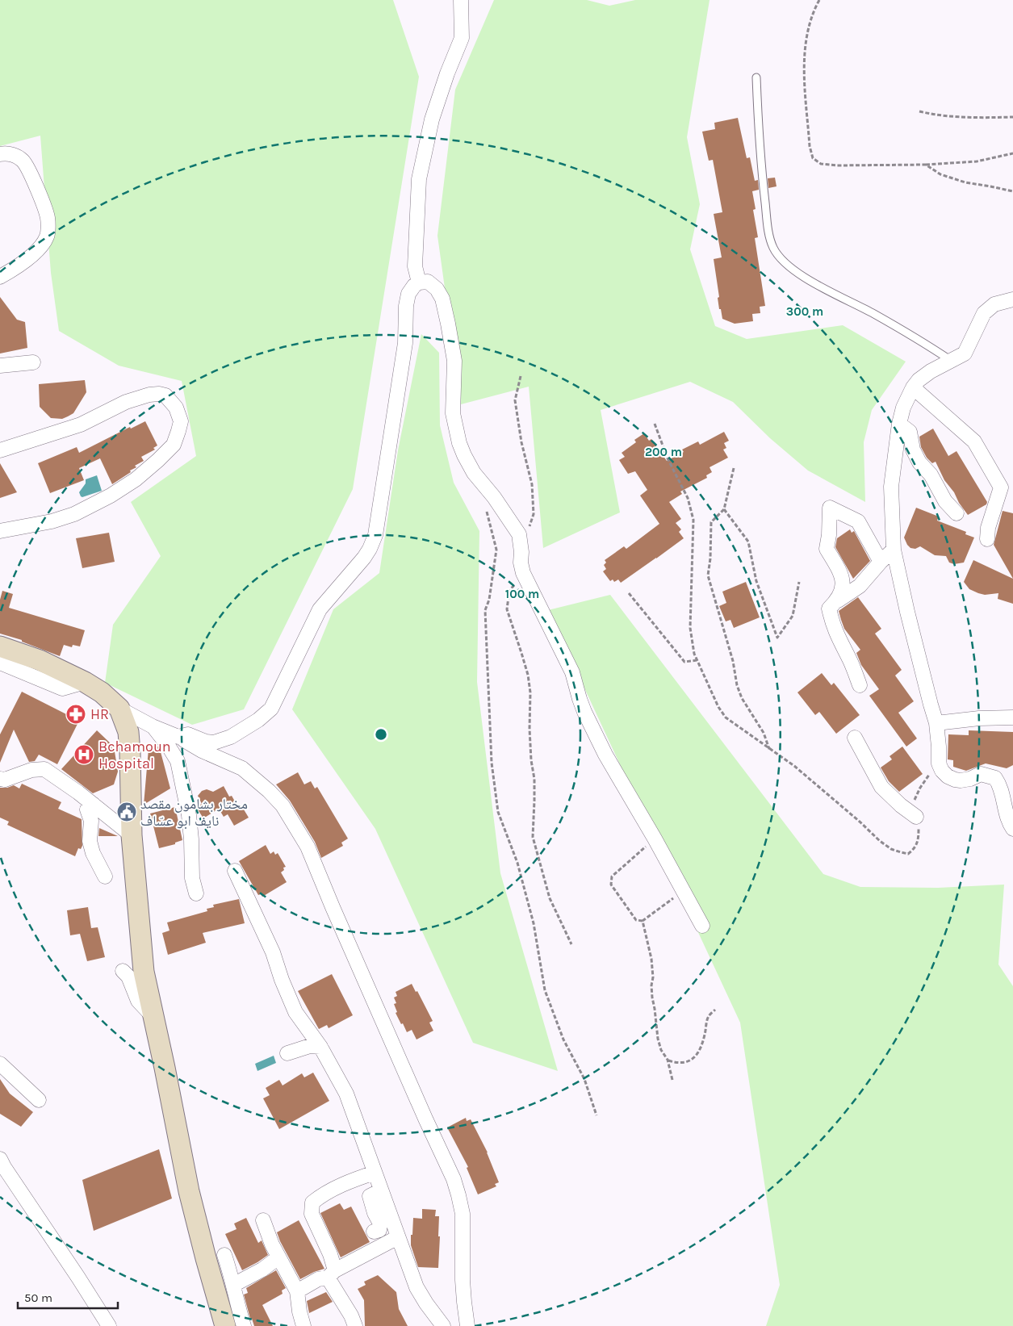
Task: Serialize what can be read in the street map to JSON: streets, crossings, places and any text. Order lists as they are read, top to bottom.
{
  "places": {
    "pharmacy": ["HR"],
    "hospital": ["Bchamoun Hospital"],
    "public building": ["مختار بشامون مقصد نايف ابو عسّاف"]
  },
  "scale_bar": "50 m",
  "rings": ["300 m", "200 m", "100 m"]
}
